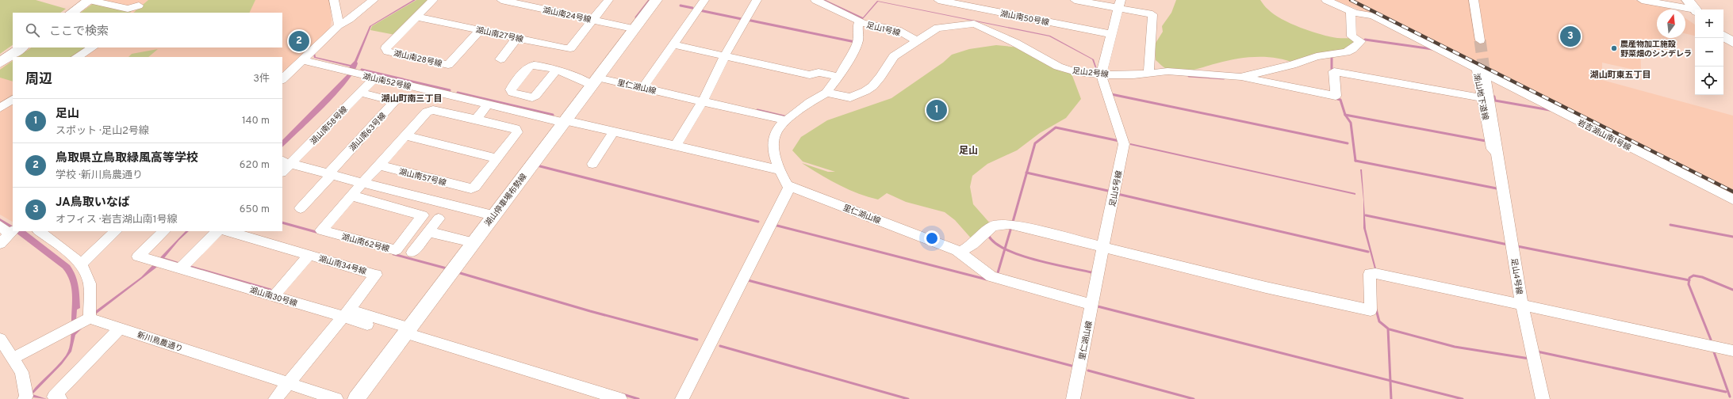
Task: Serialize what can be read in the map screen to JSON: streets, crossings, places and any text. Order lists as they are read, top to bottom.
{
  "streets": {
    "main road": ["湖山停車場布勢線"],
    "street": [
      "湖山南24号線",
      "湖山南50号線",
      "足山1号線",
      "湖山南27号線",
      "湖山南28号線",
      "足山2号線",
      "湖山南52号線",
      "里仁湖山線",
      "湖山地下道線",
      "湖山南58号線",
      "湖山南63号線",
      "岩吉湖山南1号線",
      "湖山南57号線",
      "足山5号線",
      "湖山南62号線",
      "湖山南34号線",
      "足山4号線",
      "湖山南30号線",
      "新川鳥農通り"
    ]
  },
  "crossings": [
    ["湖山南24号線", "湖山南27号線"],
    ["湖山南24号線", "湖山停車場布勢線"],
    ["湖山南27号線", "湖山南28号線"],
    ["足山2号線", "湖山地下道線"],
    ["足山2号線", "足山5号線"],
    ["湖山南52号線", "湖山南58号線"],
    ["湖山南52号線", "湖山停車場布勢線"],
    ["里仁湖山線", "足山5号線"],
    ["里仁湖山線", "湖山停車場布勢線"],
    ["湖山地下道線", "岩吉湖山南1号線"],
    ["湖山地下道線", "足山4号線"],
    ["湖山南58号線", "湖山南63号線"],
    ["湖山南57号線", "湖山南62号線"],
    ["湖山南34号線", "湖山南30号線"]
  ],
  "districts": ["湖山町東五丁目", "湖山町南三丁目", "足山"],
  "places": ["農産物加工施設 野菜畑のシンデレラ"],
  "north": "top",
  "page": {
    "map_buttons": ["+", "−"],
    "search": "ここで検索",
    "pins": ["3", "2", "1"],
    "heading": ["周辺", "3件"],
    "list": [
      {
        "mark": "1",
        "name": "足山",
        "note": "スポット · 足山2号線",
        "value": "140 m"
      },
      {
        "mark": "2",
        "name": "鳥取県立鳥取緑風高等学校",
        "note": "学校 · 新川鳥農通り",
        "value": "620 m"
      },
      {
        "mark": "3",
        "name": "JA鳥取いなば",
        "note": "オフィス · 岩吉湖山南1号線",
        "value": "650 m"
      }
    ]
  }
}
